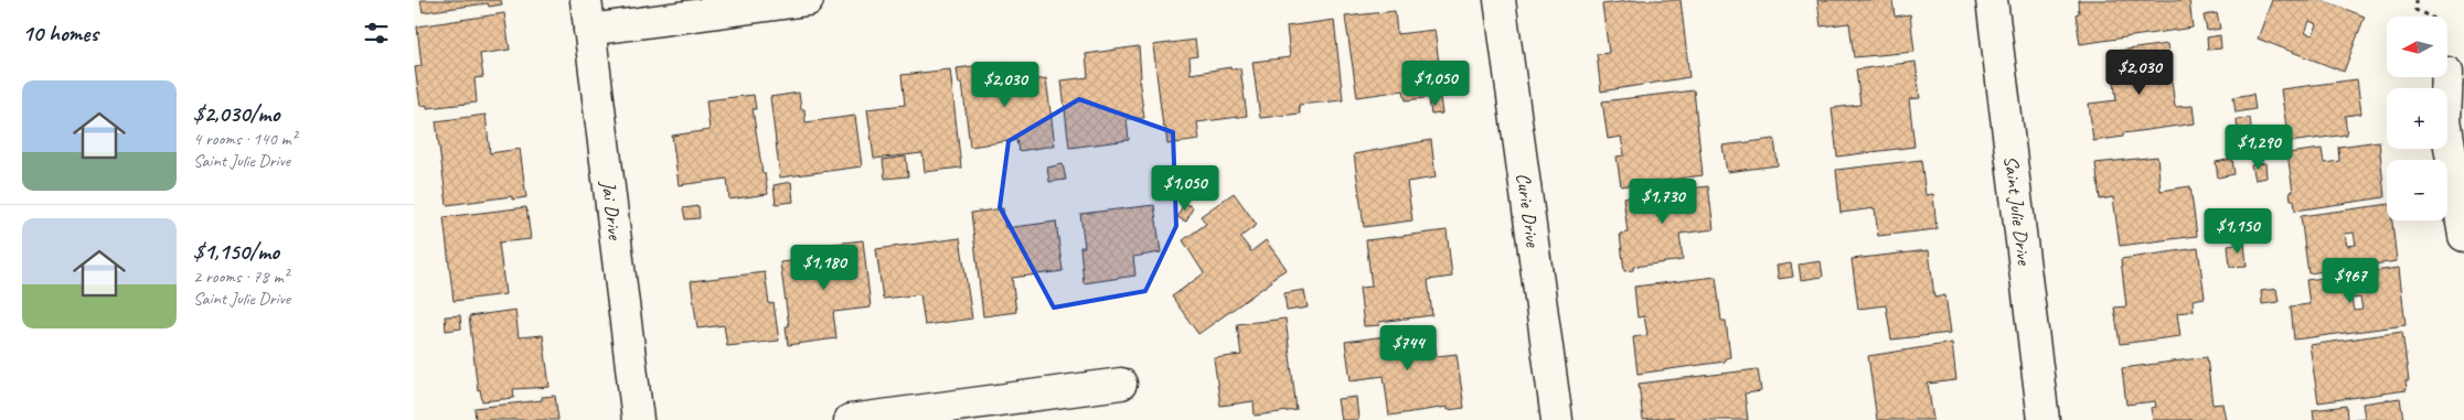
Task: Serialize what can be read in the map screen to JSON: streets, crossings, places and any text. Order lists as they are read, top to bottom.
{
  "streets": {
    "street": ["Jai Drive", "Saint Julie Drive", "Curie Drive"]
  },
  "north": "left",
  "page": {
    "heading": "10 homes",
    "map_buttons": ["+", "−"],
    "price": [
      "$2,030",
      "$1,050",
      "$2,030",
      "$1,290",
      "$1,050",
      "$1,730",
      "$1,150",
      "$1,180",
      "$967",
      "$744"
    ],
    "list": [
      {
        "name": "$2,030/mo",
        "note": "4 rooms · 140 m² · Saint Julie Drive"
      },
      {
        "name": "$1,150/mo",
        "note": "2 rooms · 78 m² · Saint Julie Drive"
      }
    ]
  }
}
